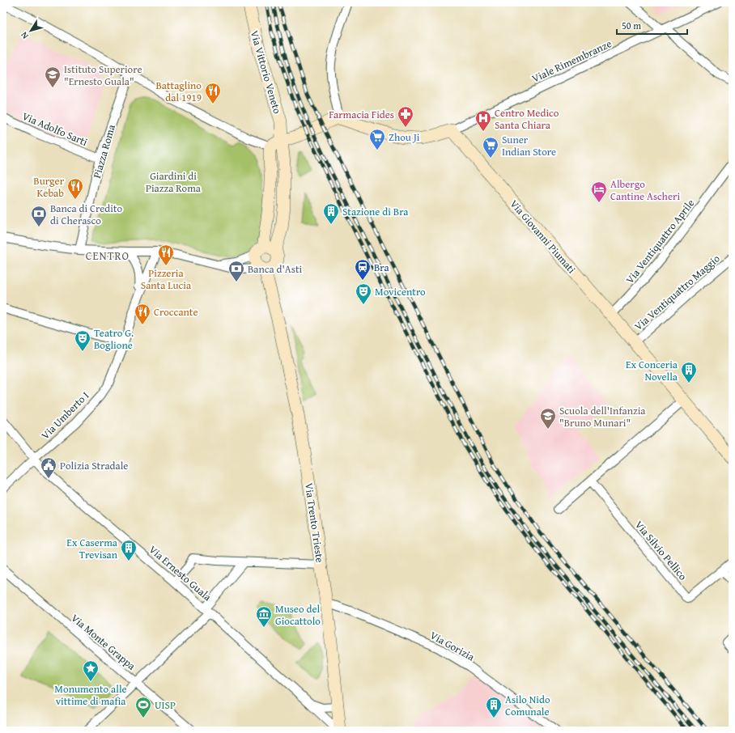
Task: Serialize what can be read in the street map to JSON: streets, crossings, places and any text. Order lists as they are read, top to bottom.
{
  "streets": {
    "main road": ["Via Vittorio Veneto", "Via Giovanni Piumati", "Via Trento Trieste"],
    "street": [
      "Viale Rimembranze",
      "Via Adolfo Sarti",
      "Piazza Roma",
      "Via Ventiquattro Aprile",
      "Via Ventiquattro Maggio",
      "Via Umberto I",
      "Via Silvio Pellico",
      "Via Ernesto Guala",
      "Via Monte Grappa",
      "Via Gorizia"
    ]
  },
  "crossings": [
    ["Viale Rimembranze", "Via Giovanni Piumati"],
    ["Via Adolfo Sarti", "Piazza Roma"],
    ["Via Giovanni Piumati", "Via Ventiquattro Aprile"],
    ["Via Giovanni Piumati", "Via Ventiquattro Maggio"],
    ["Via Umberto I", "Via Ernesto Guala"],
    ["Via Trento Trieste", "Via Ernesto Guala"],
    ["Via Trento Trieste", "Via Gorizia"]
  ],
  "districts": ["CENTRO"],
  "parks": ["Giardini di Piazza Roma"],
  "places": {
    "school or university": ["Istituto Superiore \"Ernesto Guala\"", "Scuola dell'Infanzia \"Bruno Munari\""],
    "restaurant": [
      "Battaglino dal 1919",
      "Burger Kebab",
      "Pizzeria Santa Lucia",
      "Croccante"
    ],
    "pharmacy": ["Farmacia Fides"],
    "hospital": ["Centro Medico Santa Chiara"],
    "supermarket": ["Zhou Ji", "Suner Indian Store"],
    "hotel": ["Albergo Cantine Ascheri"],
    "building": [
      "Stazione di Bra",
      "Ex Conceria Novella",
      "Ex Caserma Trevisan",
      "Asilo Nido Comunale"
    ],
    "bank": ["Banca di Credito di Cherasco", "Banca d'Asti"],
    "station": ["Bra"],
    "theatre": ["Movicentro", "Teatro G. Boglione"],
    "public building": ["Polizia Stradale"],
    "museum": ["Museo del Giocattolo"],
    "place": ["Monumento alle vittime di mafia"],
    "sports": ["UISP"]
  },
  "scale_bar": "50 m",
  "north": "bottom left"
}
